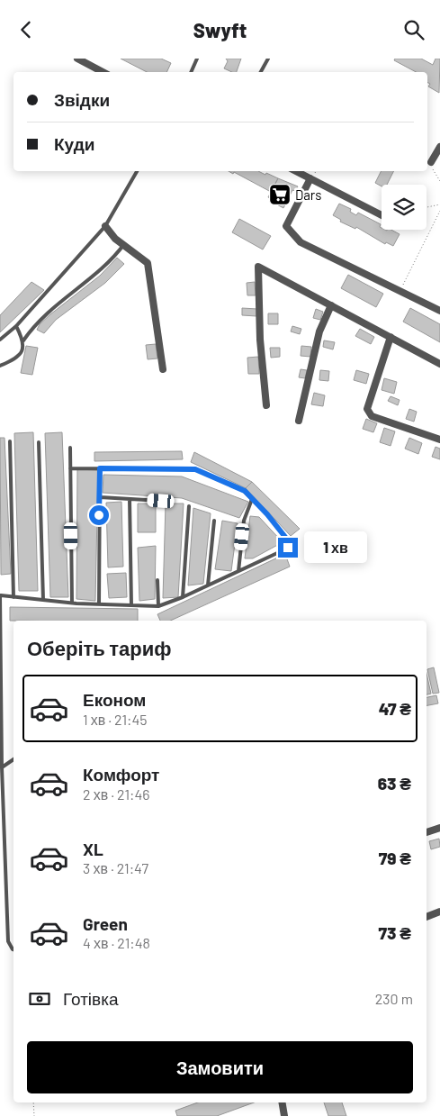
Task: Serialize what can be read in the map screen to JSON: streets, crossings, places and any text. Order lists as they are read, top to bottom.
{
  "places": {
    "supermarket": ["Dars"]
  },
  "page": {
    "header": "Swyft",
    "banner": ["Звідки", "Куди"],
    "bubble": "1 хв",
    "heading": "Оберіть тариф",
    "list": [
      {
        "name": "Економ",
        "note": "1 хв · 21:45",
        "value": "47 ₴"
      },
      {
        "name": "Комфорт",
        "note": "2 хв · 21:46",
        "value": "63 ₴"
      },
      {
        "name": "XL",
        "note": "3 хв · 21:47",
        "value": "79 ₴"
      },
      {
        "name": "Green",
        "note": "4 хв · 21:48",
        "value": "73 ₴"
      }
    ],
    "pay": ["Готівка", "230 m"],
    "buttons": "Замовити"
  }
}
